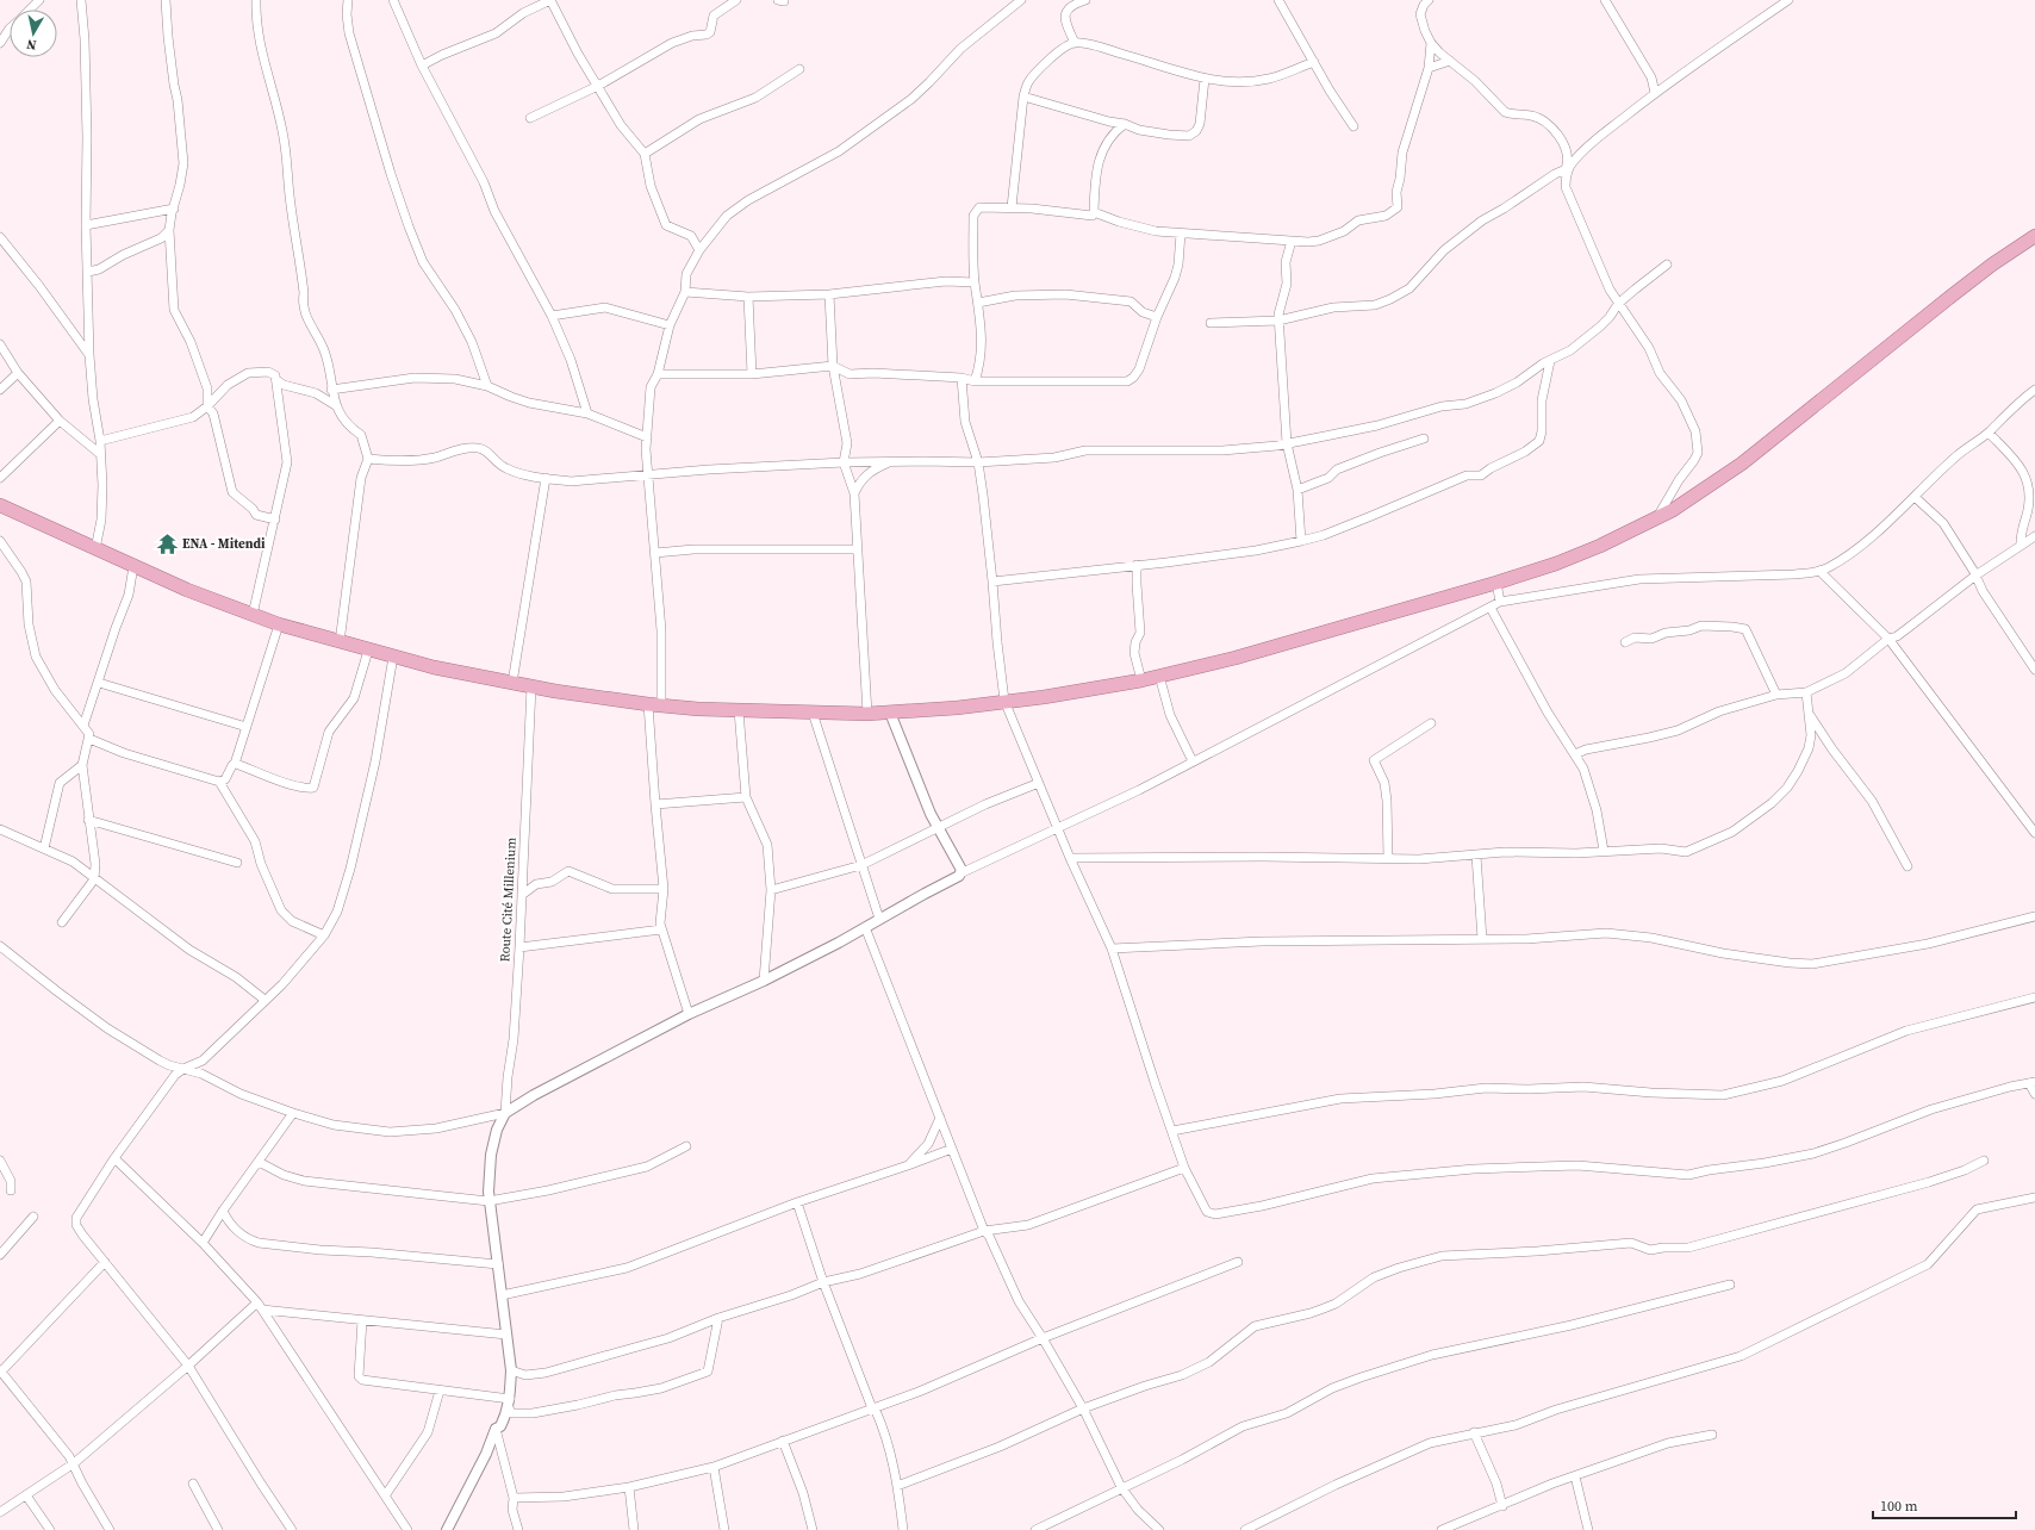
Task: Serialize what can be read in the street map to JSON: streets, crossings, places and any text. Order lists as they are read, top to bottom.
{
  "streets": {
    "street": ["Route Cité Millenium"]
  },
  "places": {
    "temple": ["ENA - Mitendi"]
  },
  "scale_bar": "100 m",
  "north": "bottom"
}
